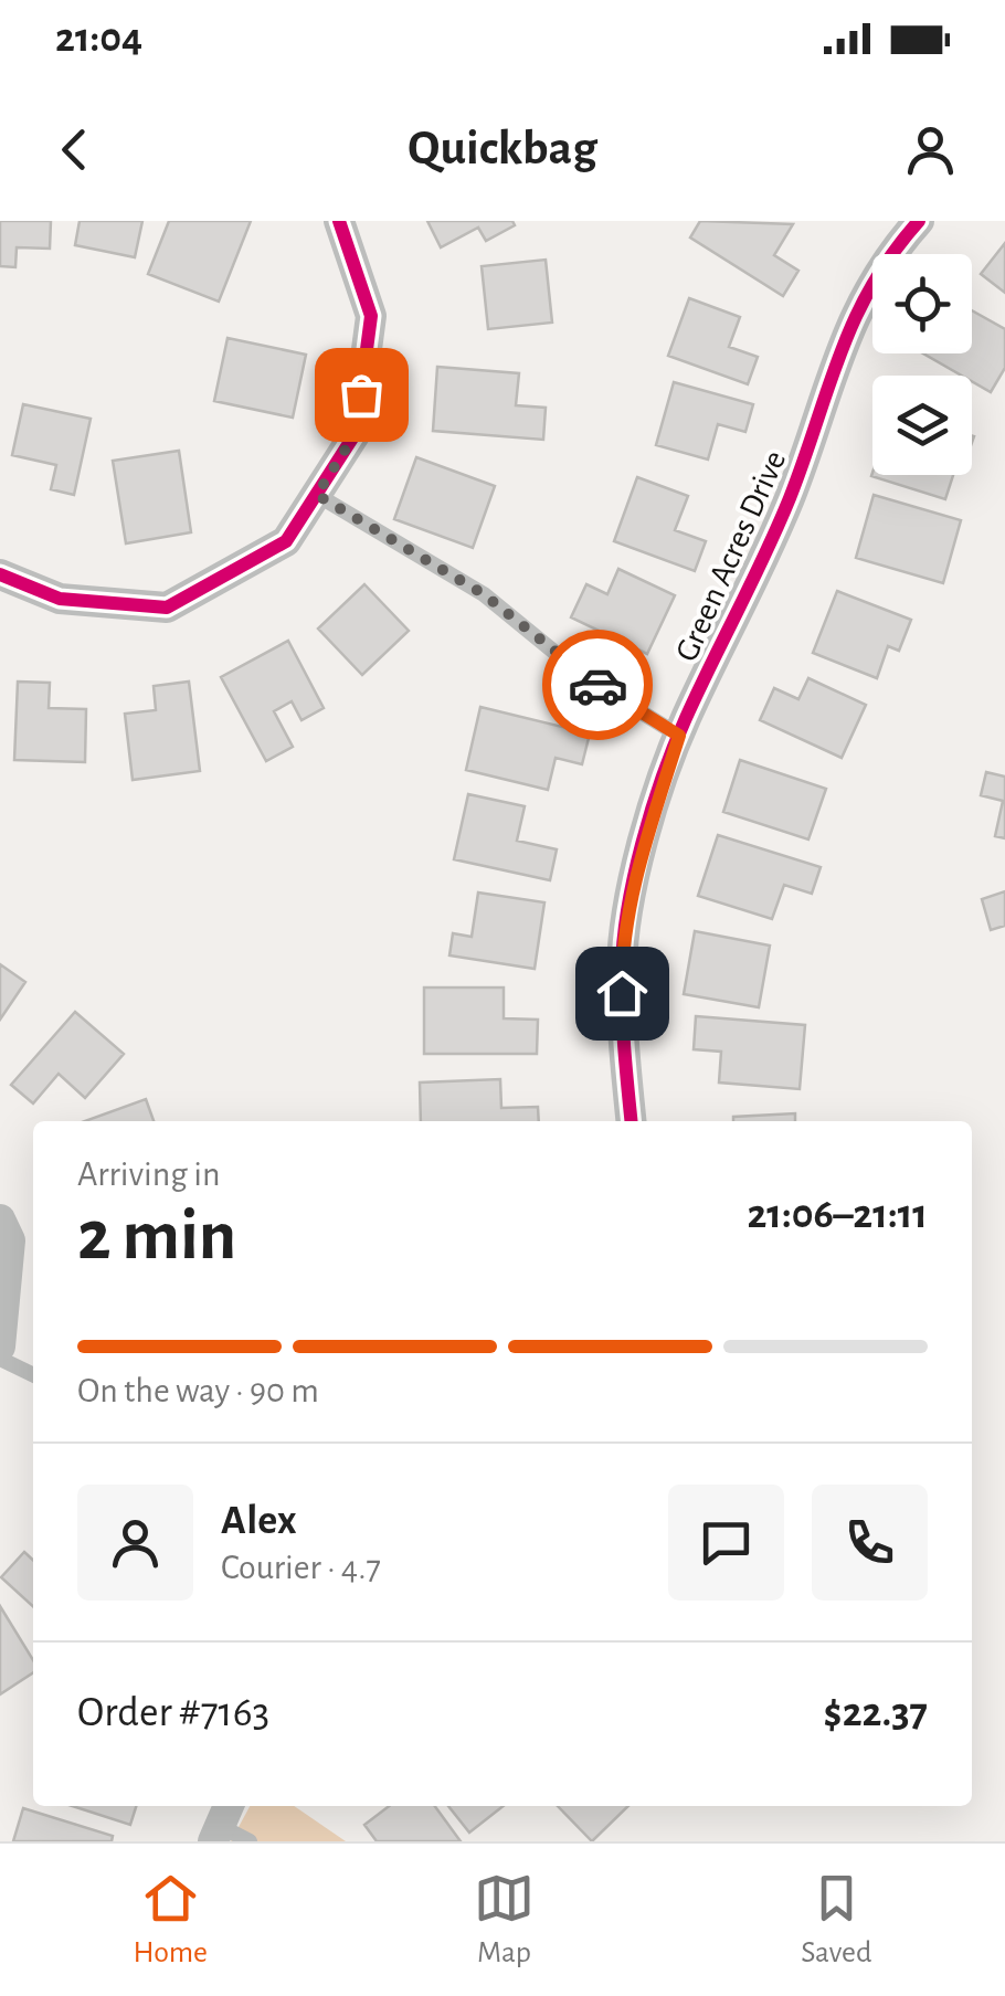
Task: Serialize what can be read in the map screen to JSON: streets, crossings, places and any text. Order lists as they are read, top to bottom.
{
  "streets": {
    "street": ["Green Acres Drive"]
  },
  "page": {
    "status": "21:04",
    "header": "Quickbag",
    "heading": ["2 min", "Arriving in", "21:06–21:11"],
    "panel": [
      "Alex",
      "Courier · 4.7",
      "Order #7163",
      "$22.37"
    ],
    "bar": "On the way · 90 m",
    "tabs": ["Home", "Map", "Saved"]
  }
}
